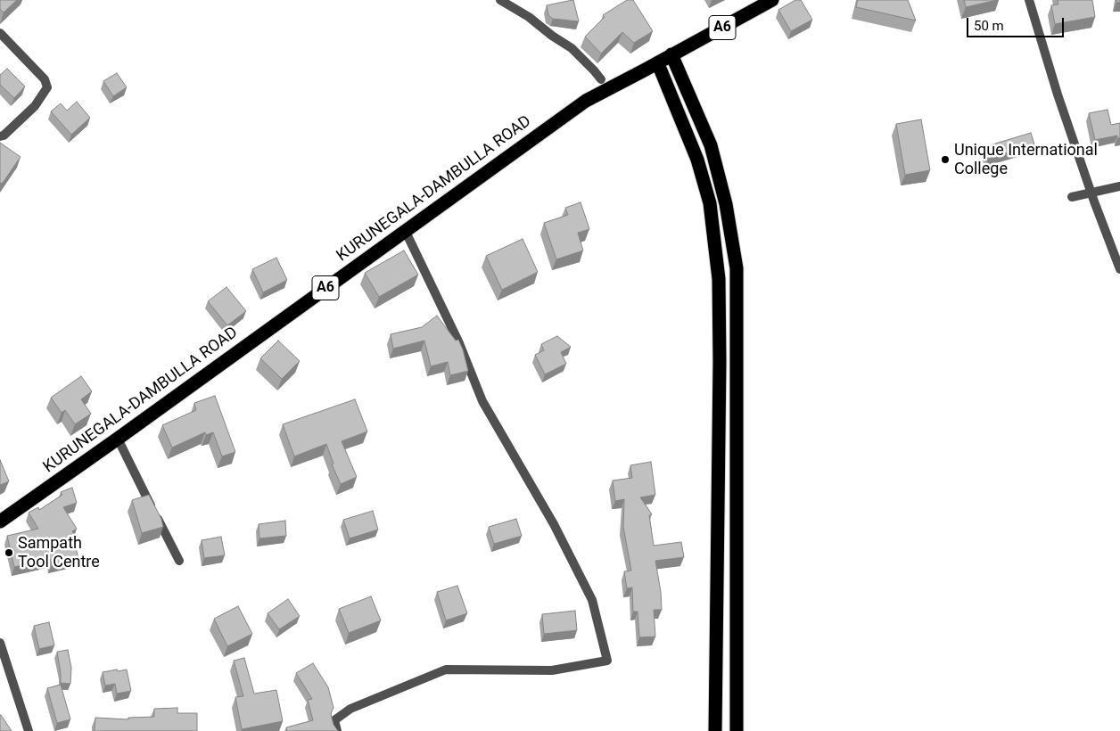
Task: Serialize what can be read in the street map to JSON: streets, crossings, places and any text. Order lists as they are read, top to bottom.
{
  "streets": {
    "highway": ["A6", "KURUNEGALA-DAMBULLA ROAD"]
  },
  "places": ["Unique International College", "Sampath Tool Centre"],
  "scale_bar": "50 m"
}
